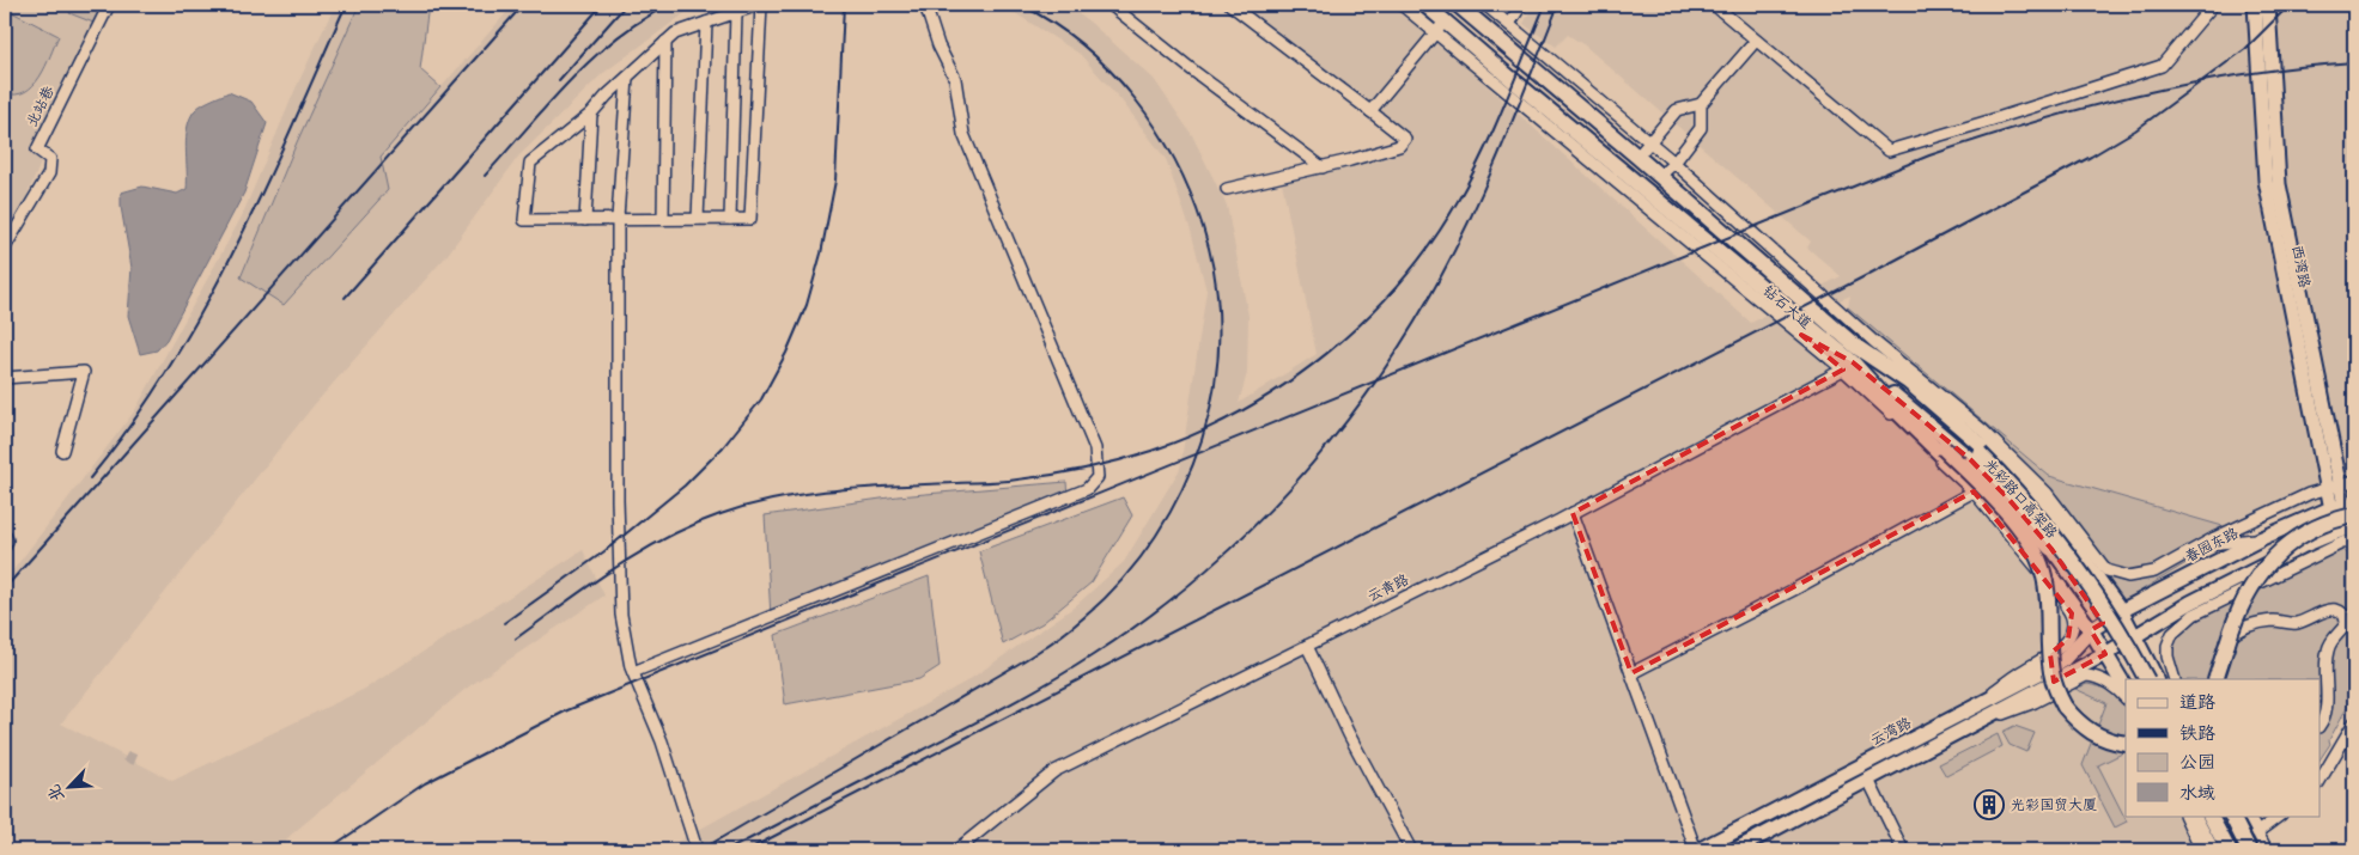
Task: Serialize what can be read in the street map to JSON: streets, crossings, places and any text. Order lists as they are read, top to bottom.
{
  "streets": {
    "highway": ["钻石大道", "光彩路口高架路"],
    "main road": ["西湾路", "春园东路", "云湾路"],
    "street": ["北站巷", "云青路"]
  },
  "crossings": [
    ["西湾路", "春园东路"],
    ["钻石大道", "光彩路口高架路"],
    ["钻石大道", "春园东路"],
    ["钻石大道", "云青路"],
    ["钻石大道", "云湾路"],
    ["光彩路口高架路", "云青路"],
    ["春园东路", "云湾路"]
  ],
  "places": {
    "building": ["光彩国贸大厦"]
  },
  "legend": [
    "道路",
    "铁路",
    "公园",
    "水域"
  ],
  "north": "bottom left"
}
